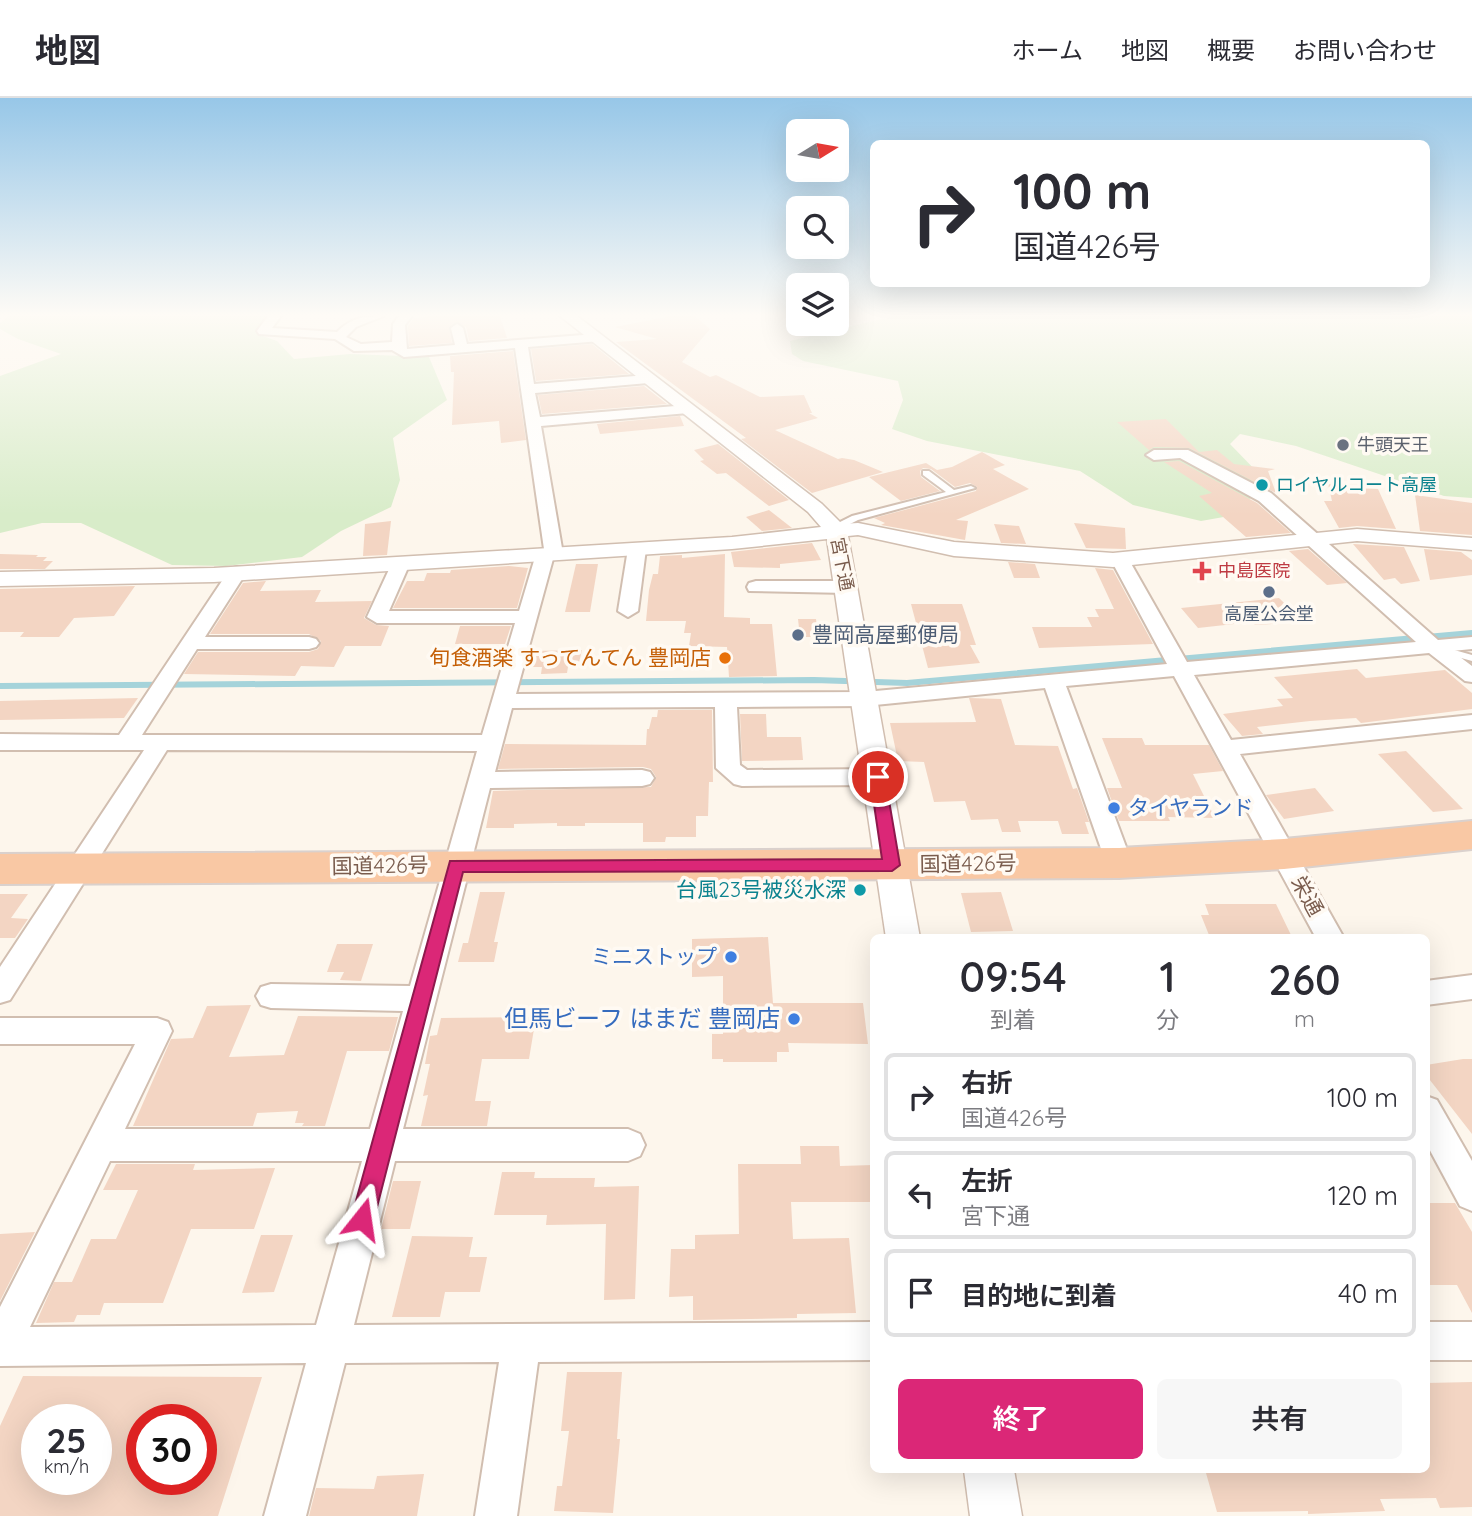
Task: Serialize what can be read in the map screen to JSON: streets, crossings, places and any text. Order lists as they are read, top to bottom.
{
  "streets": {
    "highway": ["国道426号"],
    "street": ["宮下通", "栄通"]
  },
  "crossings": [
    ["宮下通", "国道426号"],
    ["国道426号", "栄通"]
  ],
  "places": {
    "other": [
      "牛頭天王",
      "ロイヤルコート高屋",
      "高屋公会堂",
      "豊岡高屋郵便局",
      "旬食酒楽 すってんてん 豊岡店",
      "タイヤランド",
      "台風23号被災水深",
      "ミニストップ",
      "但馬ビーフ はまだ 豊岡店"
    ],
    "health": ["中島医院"]
  },
  "north": "right",
  "page": {
    "header": "地図",
    "nav": [
      "ホーム",
      "地図",
      "概要",
      "お問い合わせ"
    ],
    "turn": ["100 m", "国道426号"],
    "eta": [
      "09:54",
      "到着",
      "1",
      "分",
      "260",
      "m"
    ],
    "list": [
      {
        "name": "右折",
        "note": "国道426号",
        "value": "100 m"
      },
      {
        "name": "左折",
        "note": "宮下通",
        "value": "120 m"
      },
      {
        "name": "目的地に到着",
        "value": "40 m"
      }
    ],
    "buttons": ["終了", "共有"],
    "speed": "25 km/h",
    "limit": "30"
  }
}
